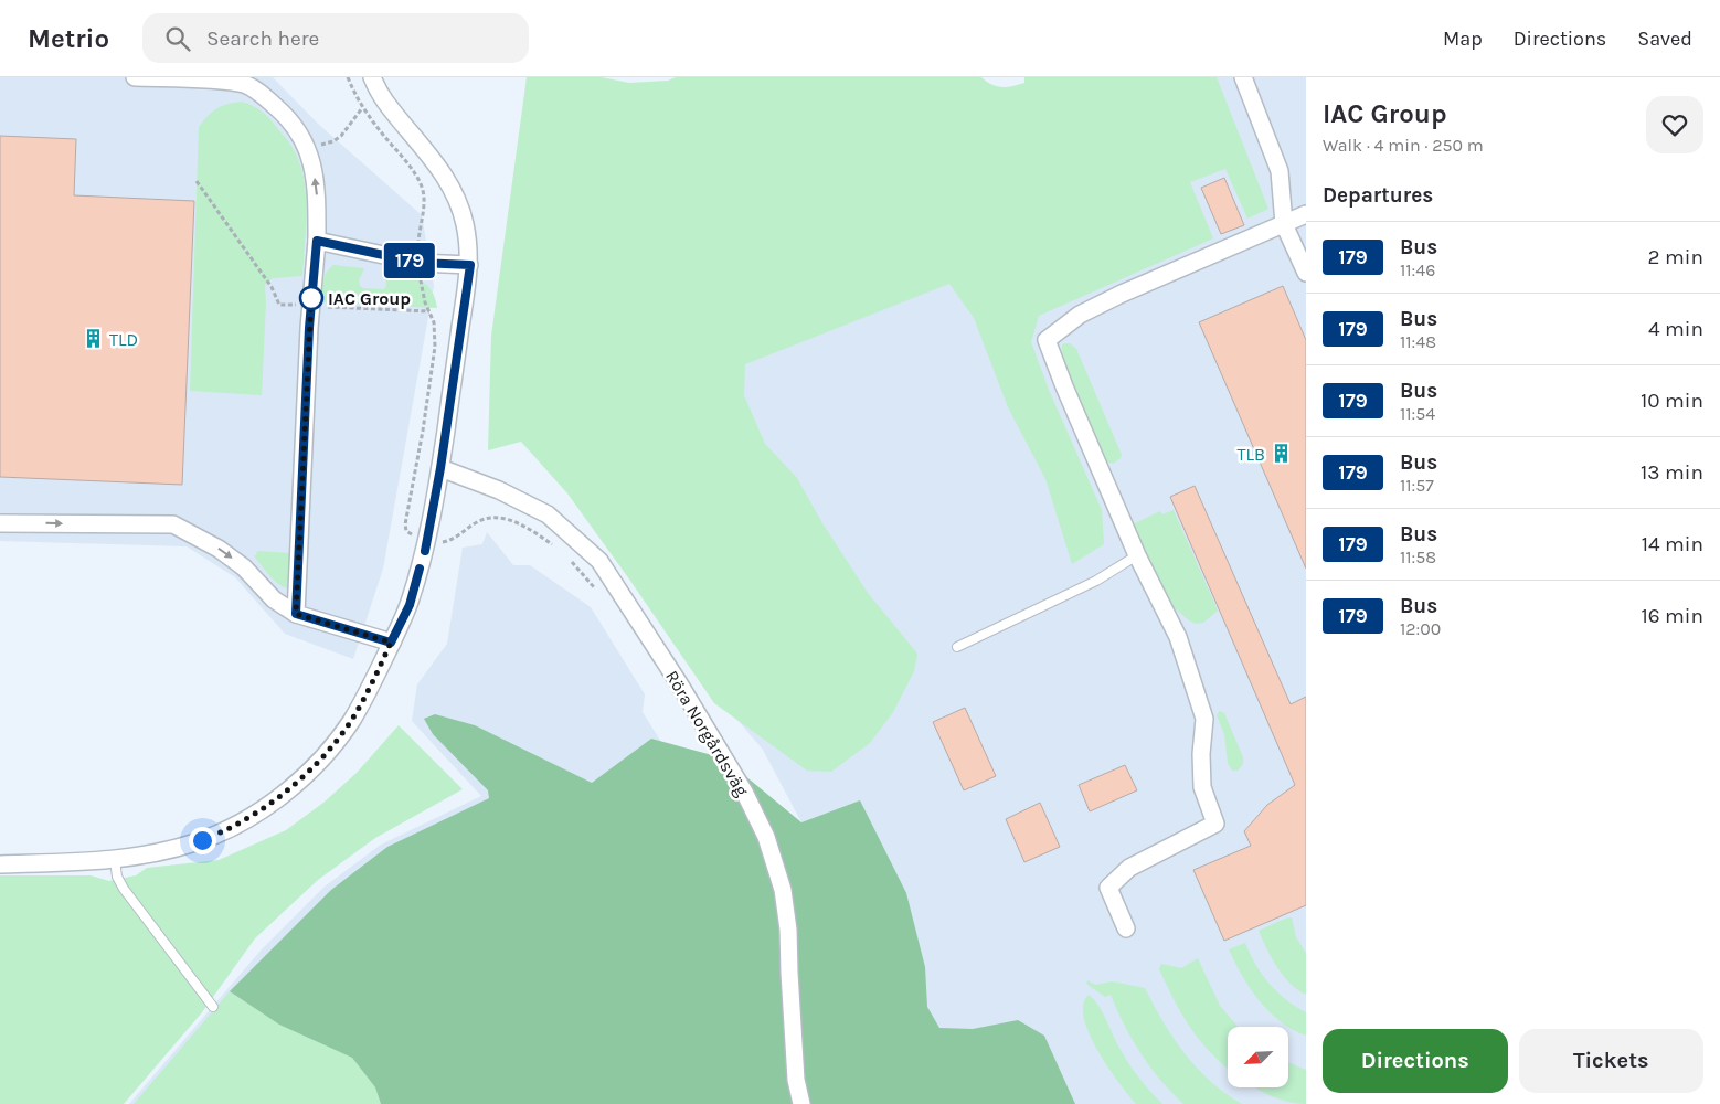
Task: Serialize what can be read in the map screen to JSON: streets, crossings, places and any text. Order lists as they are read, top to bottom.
{
  "streets": {
    "street": ["Röra Norgårdsväg"]
  },
  "places": {
    "other": ["IAC Group"],
    "building": ["TLD", "TLB"]
  },
  "lines": ["bus line 179"],
  "north": "bottom left",
  "page": {
    "header": "Metrio",
    "search": "Search here",
    "nav": ["Map", "Directions", "Saved"],
    "on_map": "179",
    "heading": [
      ["IAC Group", "Walk · 4 min · 250 m"],
      "Departures"
    ],
    "list": [
      {
        "mark": "179",
        "name": "Bus",
        "note": "11:46",
        "value": "2 min"
      },
      {
        "mark": "179",
        "name": "Bus",
        "note": "11:48",
        "value": "4 min"
      },
      {
        "mark": "179",
        "name": "Bus",
        "note": "11:54",
        "value": "10 min"
      },
      {
        "mark": "179",
        "name": "Bus",
        "note": "11:57",
        "value": "13 min"
      },
      {
        "mark": "179",
        "name": "Bus",
        "note": "11:58",
        "value": "14 min"
      },
      {
        "mark": "179",
        "name": "Bus",
        "note": "12:00",
        "value": "16 min"
      }
    ],
    "buttons": ["Directions", "Tickets"]
  }
}
